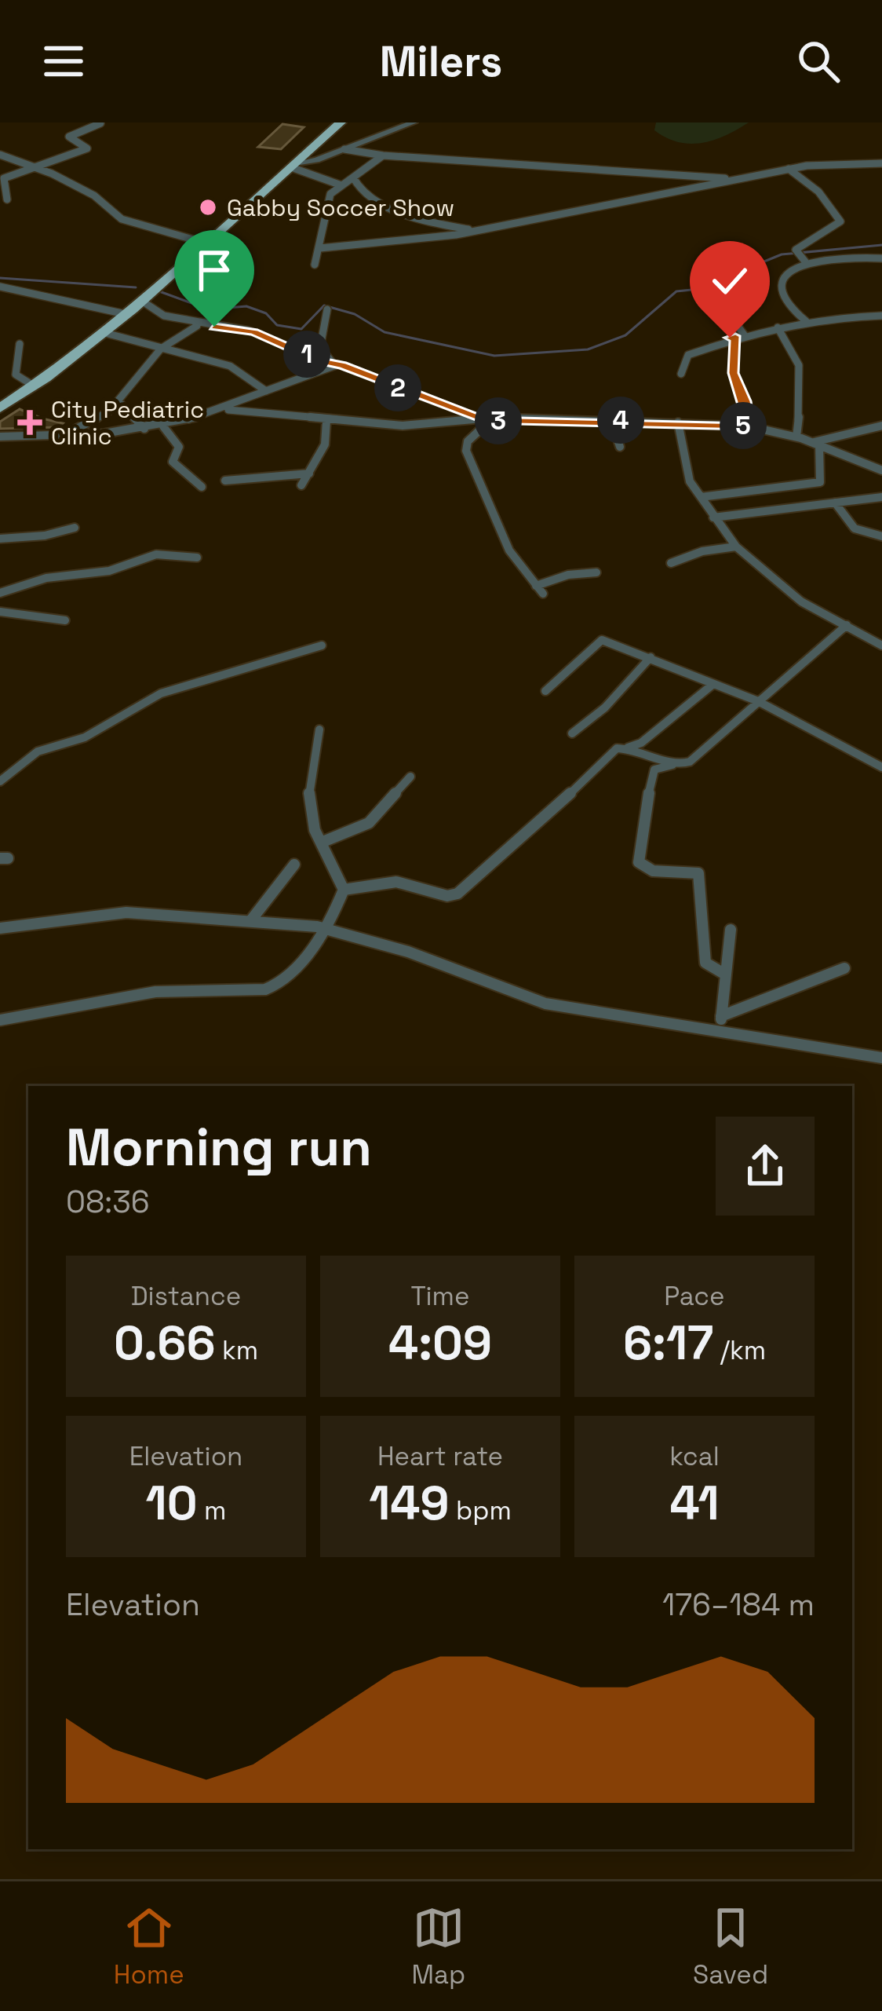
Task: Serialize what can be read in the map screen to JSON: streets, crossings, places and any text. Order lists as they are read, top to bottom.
{
  "places": {
    "other": ["Gabby Soccer Show"],
    "health": ["City Pediatric Clinic"]
  },
  "page": {
    "header": "Milers",
    "pins": [
      "1",
      "2",
      "4",
      "3",
      "5"
    ],
    "heading": ["Morning run", "08:36"],
    "stats": [
      ["Distance", "0.66 km"],
      ["Time", "4:09"],
      ["Pace", "6:17 /km"],
      ["Elevation", "10 m"],
      ["Heart rate", "149 bpm"],
      ["kcal", "41"]
    ],
    "chart": ["Elevation", "176–184 m"],
    "tabs": ["Home", "Map", "Saved"]
  }
}
